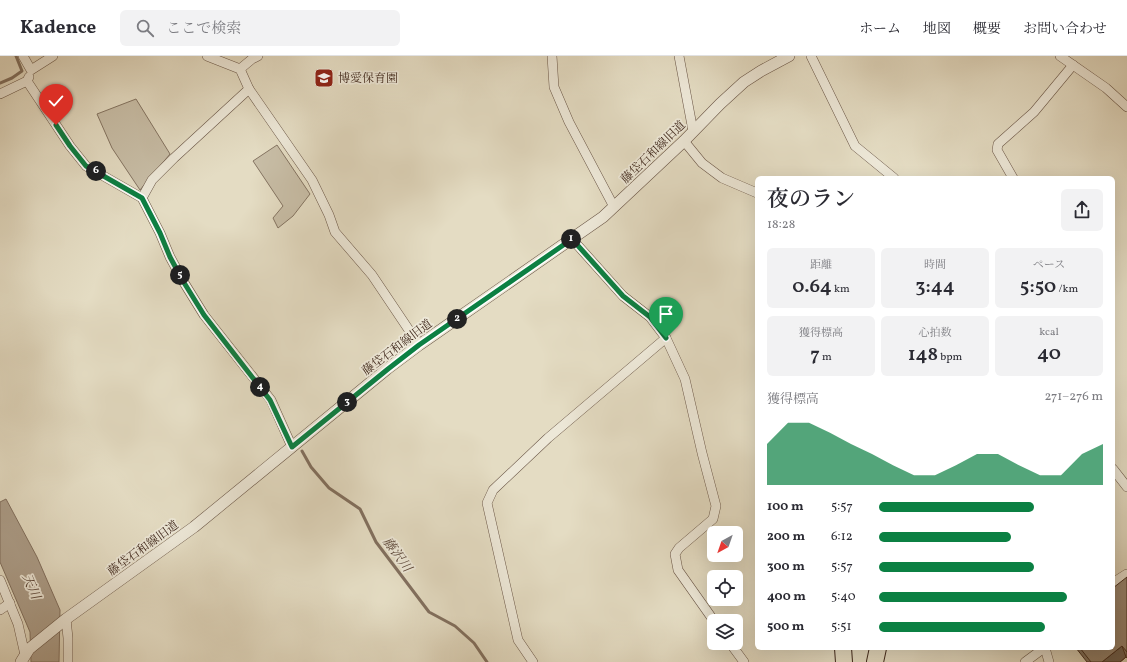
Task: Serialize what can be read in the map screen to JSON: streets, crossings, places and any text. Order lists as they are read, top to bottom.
{
  "streets": {
    "street": ["藤垈石和線旧道"]
  },
  "water": ["藤沢川", "天川"],
  "places": {
    "school or university": ["博愛保育園"]
  },
  "north": "bottom left",
  "page": {
    "header": "Kadence",
    "search": "ここで検索",
    "nav": [
      "ホーム",
      "地図",
      "概要",
      "お問い合わせ"
    ],
    "pins": [
      "6",
      "1",
      "5",
      "2",
      "4",
      "3"
    ],
    "heading": ["夜のラン", "18:28"],
    "stats": [
      ["距離", "0.64 km"],
      ["時間", "3:44"],
      ["ペース", "5:50 /km"],
      ["獲得標高", "7 m"],
      ["心拍数", "148 bpm"],
      ["kcal", "40"]
    ],
    "chart": ["獲得標高", "271–276 m"],
    "list": [
      {
        "name": "100 m",
        "note": "5:57"
      },
      {
        "name": "200 m",
        "note": "6:12"
      },
      {
        "name": "300 m",
        "note": "5:57"
      },
      {
        "name": "400 m",
        "note": "5:40"
      },
      {
        "name": "500 m",
        "note": "5:51"
      }
    ]
  }
}
